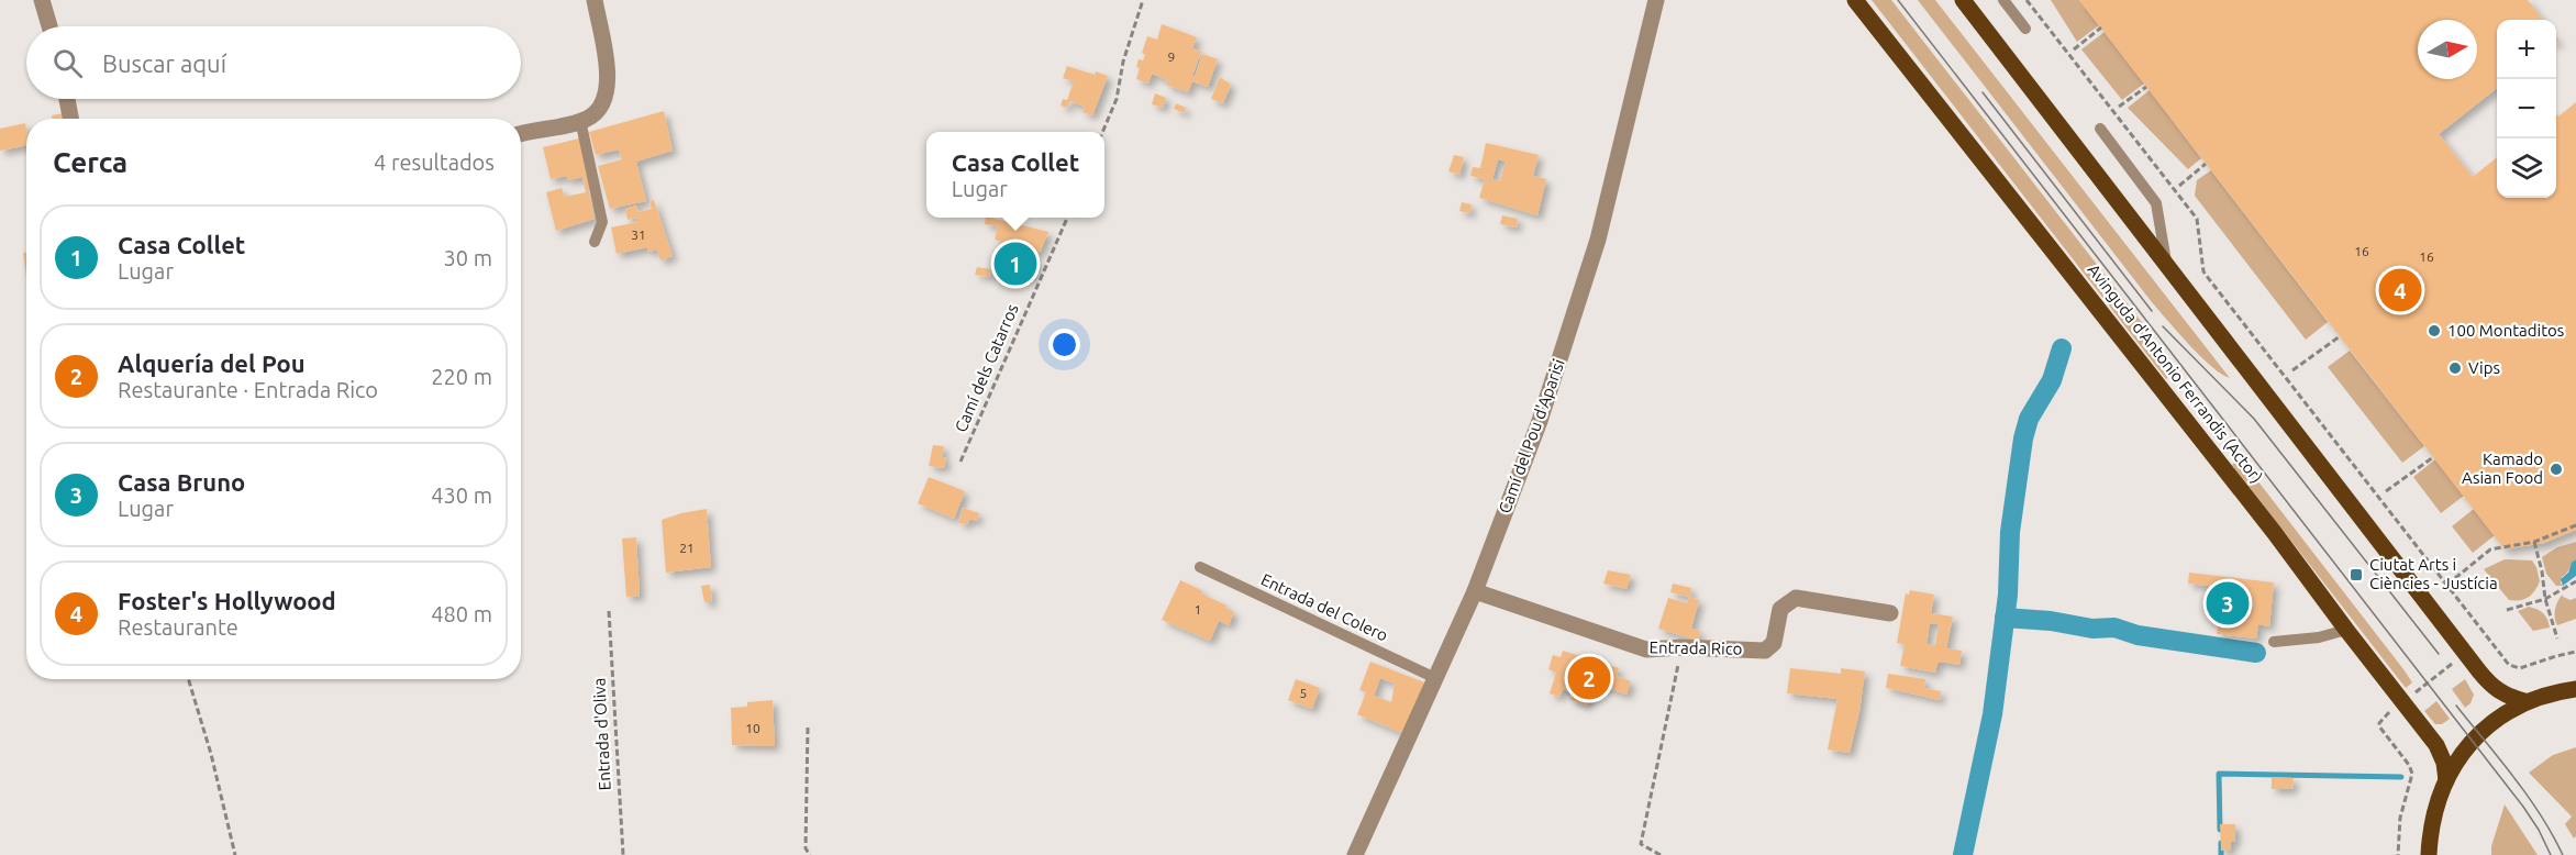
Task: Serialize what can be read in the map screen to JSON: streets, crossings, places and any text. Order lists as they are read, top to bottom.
{
  "streets": {
    "main road": ["Avinguda d'Antonio Ferrandis (Actor)"],
    "street": ["Camí del Pou d'Aparisi", "Entrada Rico"],
    "lane": ["Entrada del Colero"],
    "path": ["Camí dels Catarros", "Entrada d'Oliva"]
  },
  "crossings": [
    ["Camí del Pou d'Aparisi", "Entrada del Colero"],
    ["Camí del Pou d'Aparisi", "Entrada Rico"]
  ],
  "places": {
    "other": ["100 Montaditos", "Vips", "Kamado Asian Food"],
    "transit": ["Ciutat Arts i Ciències - Justícia"]
  },
  "house_numbers": [
    "9",
    "31",
    "16",
    "16",
    "21",
    "1",
    "5",
    "10"
  ],
  "north": "right",
  "page": {
    "map_buttons": ["+", "−"],
    "search": "Buscar aquí",
    "heading": ["Cerca", "4 resultados"],
    "popup": ["Casa Collet", "Lugar"],
    "list": [
      {
        "mark": "1",
        "name": "Casa Collet",
        "note": "Lugar",
        "value": "30 m"
      },
      {
        "mark": "2",
        "name": "Alquería del Pou",
        "note": "Restaurante · Entrada Rico",
        "value": "220 m"
      },
      {
        "mark": "3",
        "name": "Casa Bruno",
        "note": "Lugar",
        "value": "430 m"
      },
      {
        "mark": "4",
        "name": "Foster's Hollywood",
        "note": "Restaurante",
        "value": "480 m"
      }
    ],
    "pins": [
      "1",
      "4",
      "3",
      "2"
    ]
  }
}
